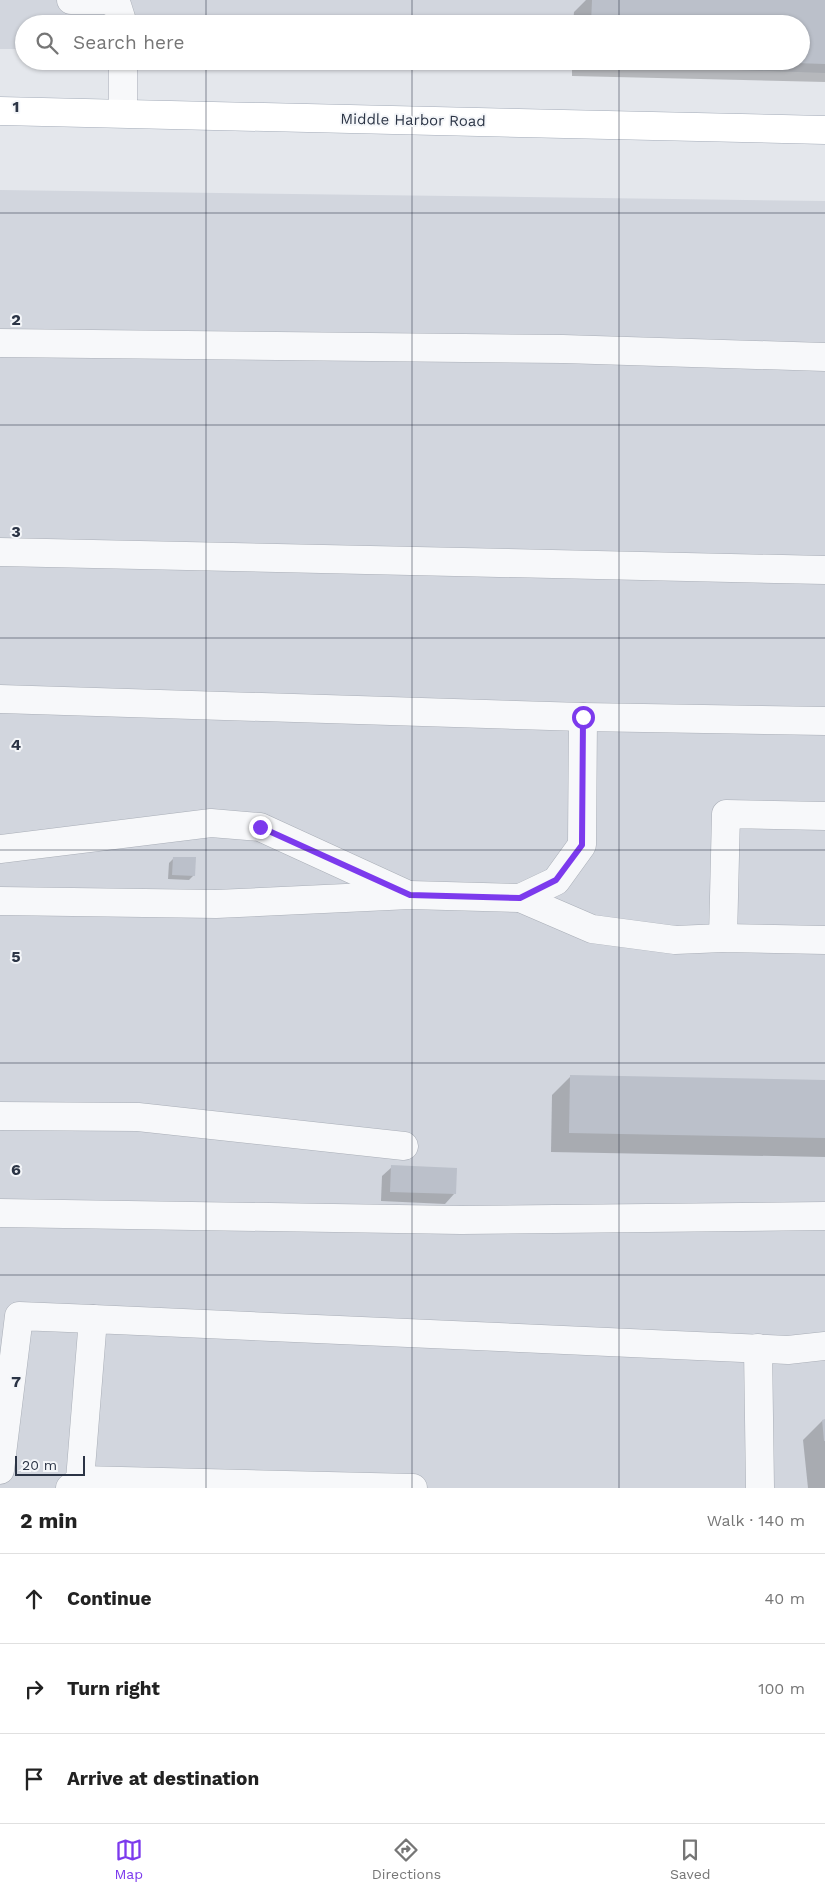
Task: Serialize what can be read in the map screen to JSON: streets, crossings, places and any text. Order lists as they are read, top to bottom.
{
  "streets": {
    "main road": ["Middle Harbor Road"]
  },
  "scale_bar": "20 m",
  "page": {
    "search": "Search here",
    "scale": "20 m",
    "heading": ["2 min", "Walk · 140 m"],
    "list": [
      ["Continue", "40 m"],
      ["Turn right", "100 m"],
      "Arrive at destination"
    ],
    "nav": ["Map", "Directions", "Saved"]
  },
  "grid": {
    "rows": [
      "1",
      "2",
      "3",
      "4",
      "5",
      "6",
      "7"
    ]
  }
}
